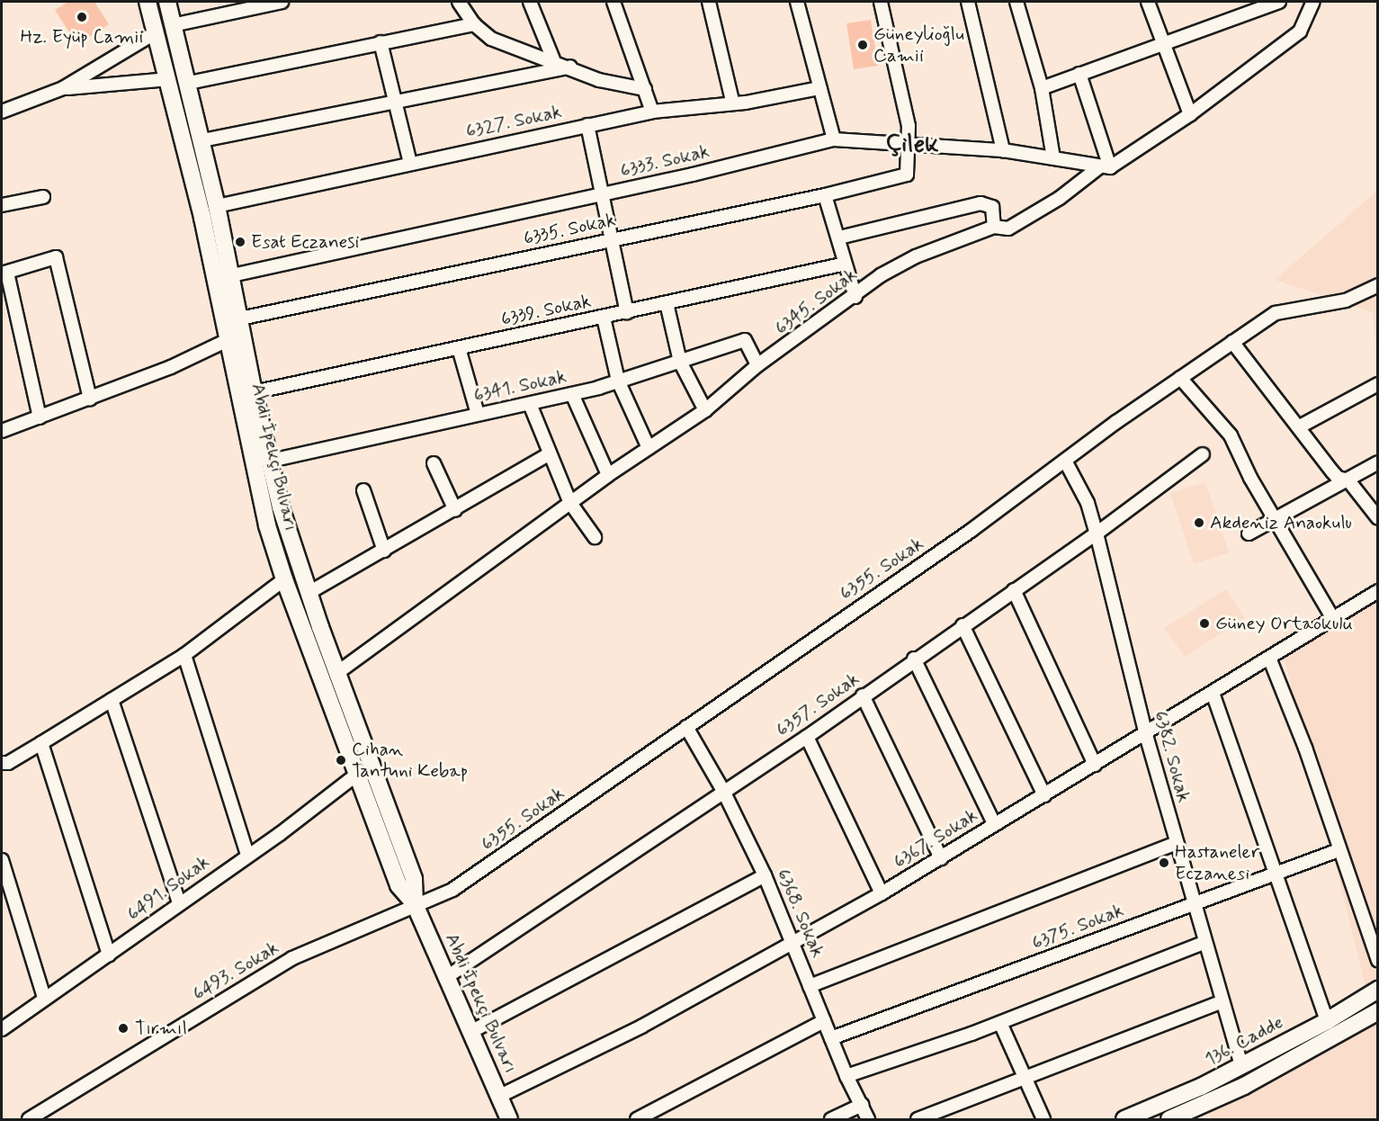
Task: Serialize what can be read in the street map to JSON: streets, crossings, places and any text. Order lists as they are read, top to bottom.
{
  "streets": {
    "street": [
      "6327. Sokak",
      "6333. Sokak",
      "6335. Sokak",
      "6345. Sokak",
      "6339. Sokak",
      "6341. Sokak",
      "Abdi İpekçi Bulvarı",
      "6355. Sokak",
      "6357. Sokak",
      "6382. Sokak",
      "6367. Sokak",
      "6491. Sokak",
      "6368. Sokak",
      "6375. Sokak",
      "6493. Sokak",
      "136. Cadde"
    ]
  },
  "crossings": [
    ["6327. Sokak", "Abdi İpekçi Bulvarı"],
    ["6333. Sokak", "6335. Sokak"],
    ["6333. Sokak", "6345. Sokak"],
    ["6333. Sokak", "Abdi İpekçi Bulvarı"],
    ["6335. Sokak", "Abdi İpekçi Bulvarı"],
    ["6345. Sokak", "6341. Sokak"],
    ["6345. Sokak", "Abdi İpekçi Bulvarı"],
    ["6339. Sokak", "Abdi İpekçi Bulvarı"],
    ["6341. Sokak", "Abdi İpekçi Bulvarı"],
    ["Abdi İpekçi Bulvarı", "6355. Sokak"],
    ["Abdi İpekçi Bulvarı", "6357. Sokak"],
    ["Abdi İpekçi Bulvarı", "6367. Sokak"],
    ["Abdi İpekçi Bulvarı", "6491. Sokak"],
    ["Abdi İpekçi Bulvarı", "6493. Sokak"],
    ["6355. Sokak", "6382. Sokak"],
    ["6355. Sokak", "6368. Sokak"],
    ["6355. Sokak", "6493. Sokak"],
    ["6357. Sokak", "6382. Sokak"],
    ["6357. Sokak", "6368. Sokak"],
    ["6382. Sokak", "6367. Sokak"],
    ["6382. Sokak", "6375. Sokak"],
    ["6382. Sokak", "136. Cadde"],
    ["6367. Sokak", "6368. Sokak"],
    ["6368. Sokak", "6375. Sokak"]
  ],
  "districts": ["Çilek"],
  "places": [
    "Hz. Eyüp Camii",
    "Güneylioğlu Camii",
    "Esat Eczanesi",
    "Akdeniz Anaokulu",
    "Güney Ortaokulu",
    "Cihan Tantuni Kebap",
    "Hastaneler Eczanesi",
    "Tırmıl"
  ]
}
